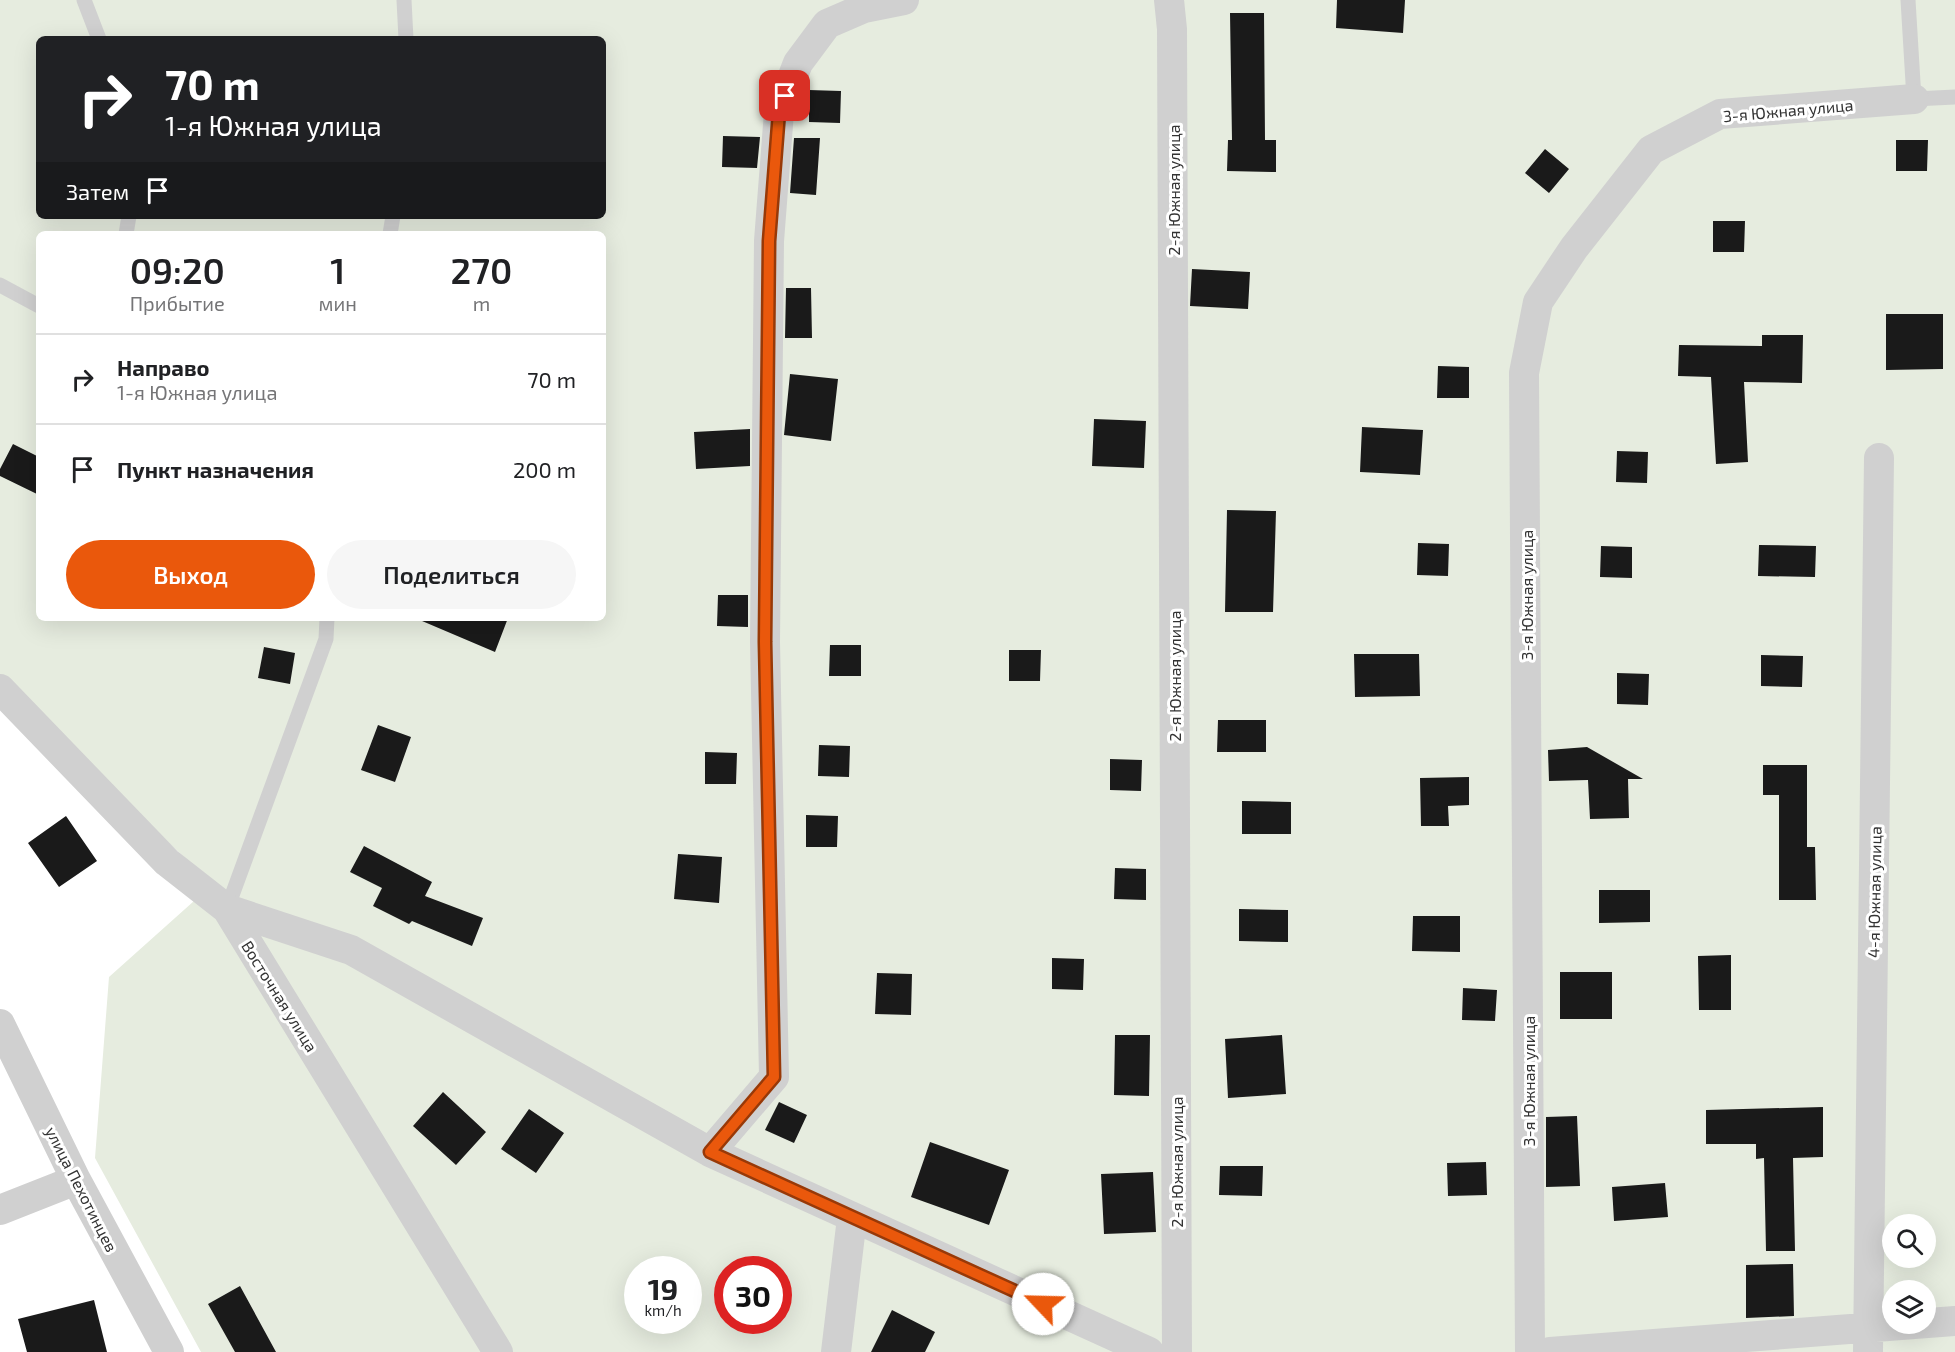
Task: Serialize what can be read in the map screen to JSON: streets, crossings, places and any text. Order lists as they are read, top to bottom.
{
  "streets": {
    "street": [
      "3-я Южная улица",
      "2-я Южная улица",
      "4-я Южная улица",
      "Восточная улица",
      "улица Пехотинцев"
    ]
  },
  "page": {
    "turn": ["70 m", "1-я Южная улица"],
    "then": "Затем",
    "eta": [
      "09:20",
      "Прибытие",
      "1",
      "мин",
      "270",
      "m"
    ],
    "list": [
      {
        "name": "Направо",
        "note": "1-я Южная улица",
        "value": "70 m"
      },
      {
        "name": "Пункт назначения",
        "value": "200 m"
      }
    ],
    "buttons": ["Выход", "Поделиться"],
    "speed": "19 km/h",
    "limit": "30"
  }
}
